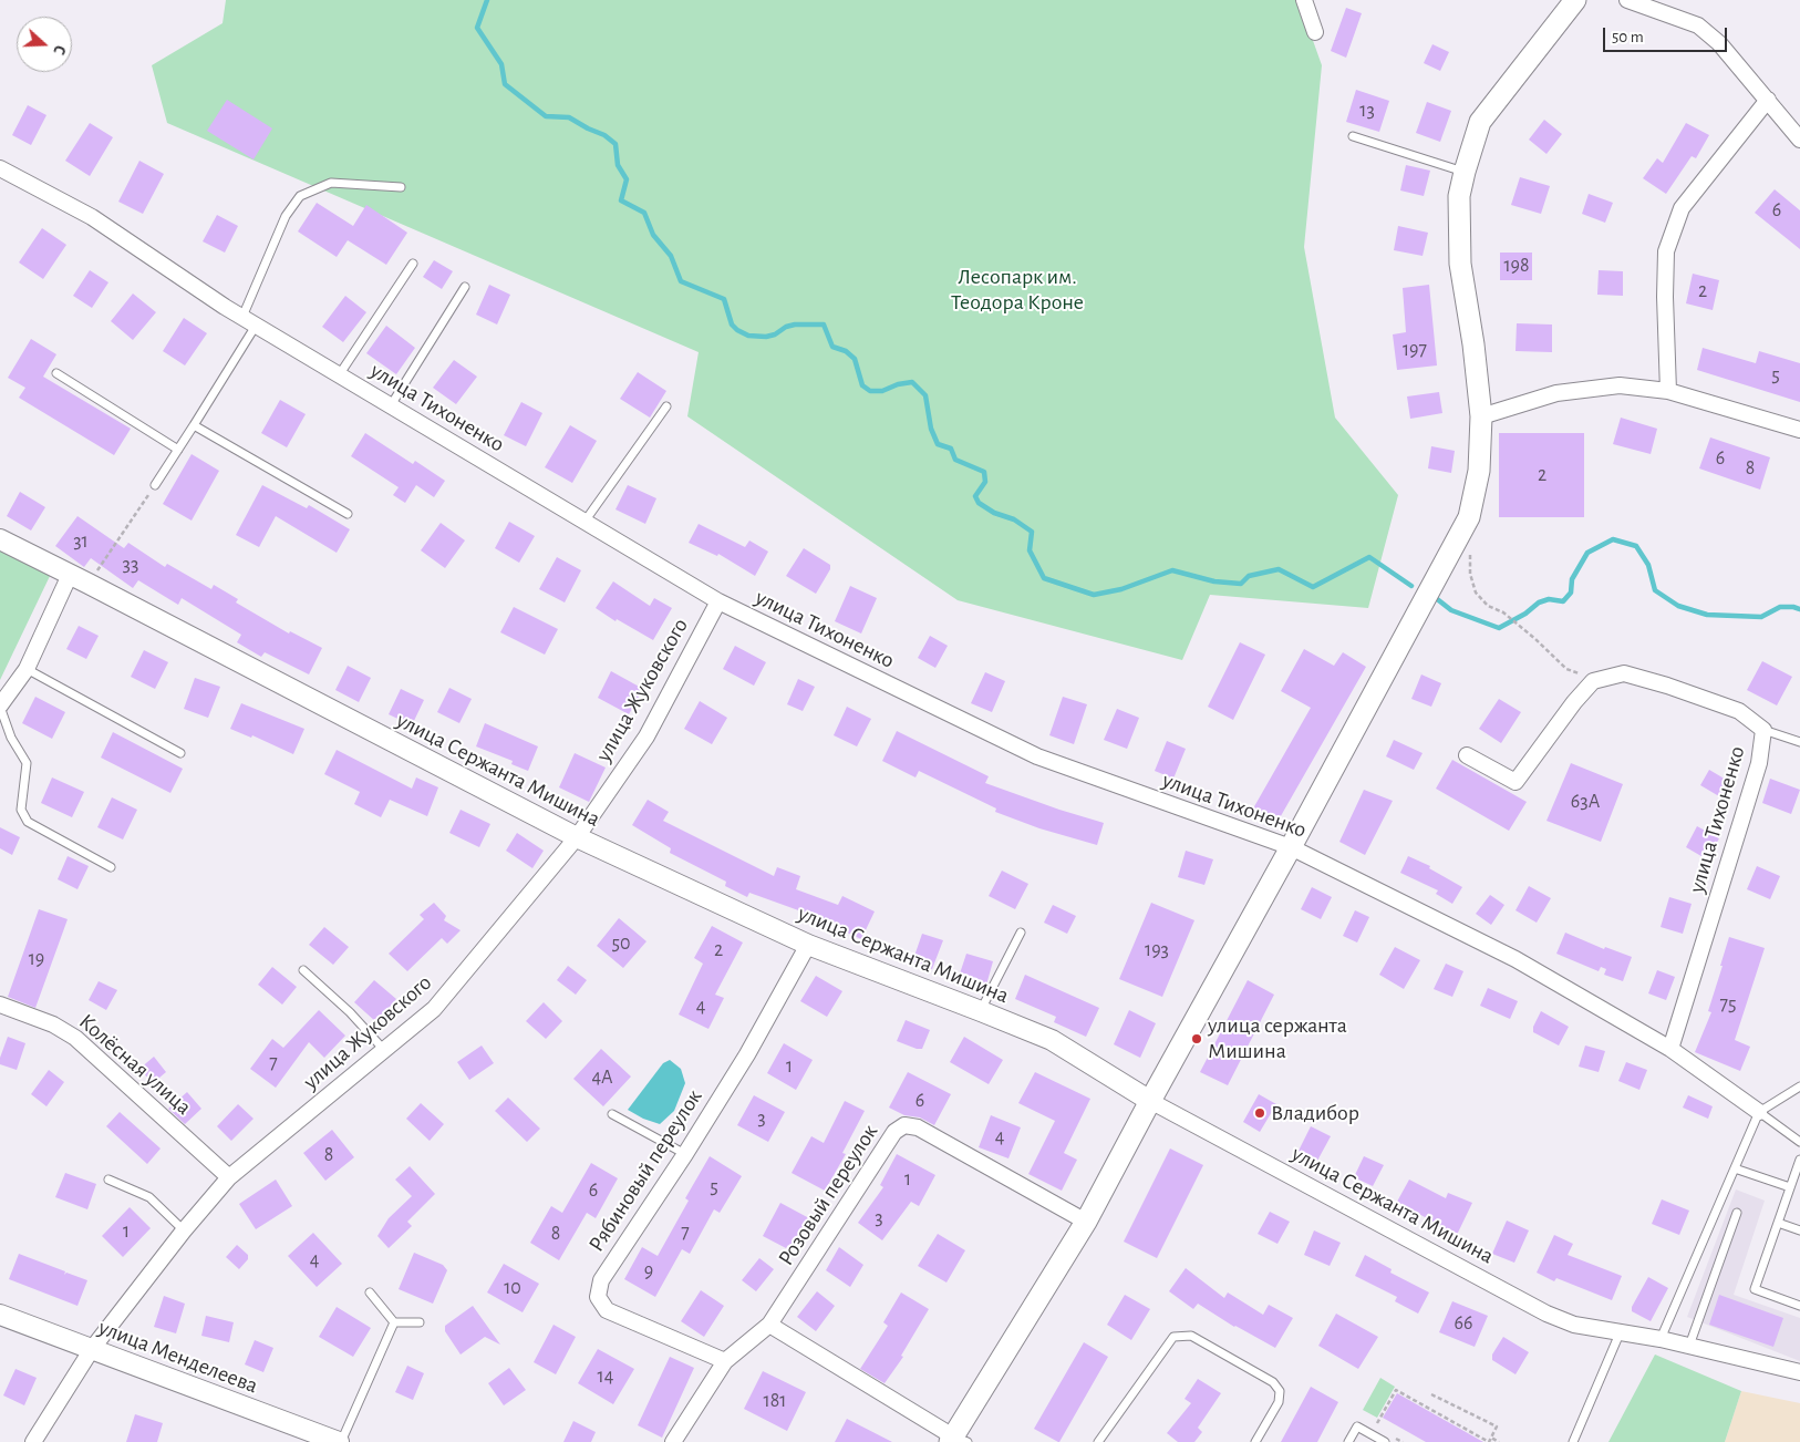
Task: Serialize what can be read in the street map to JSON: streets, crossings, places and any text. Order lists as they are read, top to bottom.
{
  "streets": {
    "street": [
      "улица Тихоненко",
      "улица Жуковского",
      "улица Сержанта Мишина",
      "Колёсная улица",
      "Рябиновый переулок",
      "Розовый переулок",
      "улица Менделеева"
    ]
  },
  "crossings": [
    ["улица Тихоненко", "улица Жуковского"],
    ["улица Жуковского", "улица Сержанта Мишина"],
    ["улица Жуковского", "Колёсная улица"],
    ["улица Жуковского", "улица Менделеева"],
    ["улица Сержанта Мишина", "Рябиновый переулок"],
    ["Рябиновый переулок", "Розовый переулок"]
  ],
  "parks": ["Лесопарк им. Теодора Кроне"],
  "places": ["улица cержанта Мишина", "Владибор"],
  "house_numbers": [
    "13",
    "6",
    "198",
    "2",
    "197",
    "5",
    "6",
    "8",
    "2",
    "31",
    "33",
    "63А",
    "50",
    "2",
    "193",
    "19",
    "75",
    "4",
    "7",
    "1",
    "4А",
    "6",
    "3",
    "4",
    "8",
    "1",
    "5",
    "6",
    "3",
    "1",
    "7",
    "8",
    "4",
    "9",
    "10",
    "66",
    "14",
    "181"
  ],
  "scale_bar": "50 m",
  "north": "right"
}
